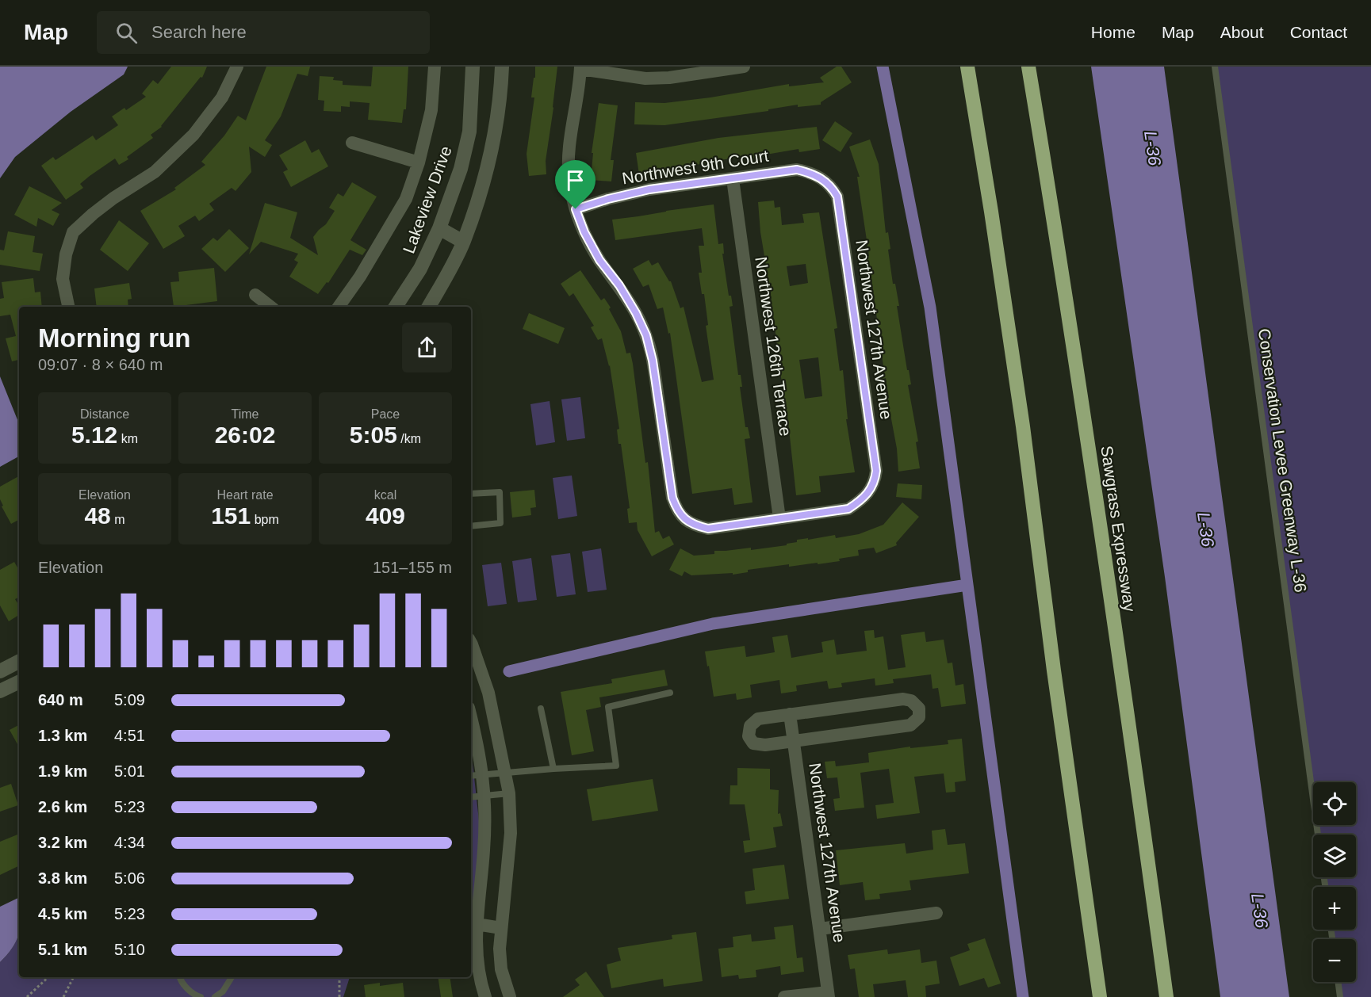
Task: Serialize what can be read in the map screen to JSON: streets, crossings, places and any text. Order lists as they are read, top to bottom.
{
  "streets": {
    "highway": ["Sawgrass Expressway"],
    "street": [
      "Northwest 9th Court",
      "Lakeview Drive",
      "Northwest 127th Avenue",
      "Northwest 126th Terrace"
    ],
    "lane": ["Conservation Levee Greenway L-36"]
  },
  "crossings": [
    ["Northwest 9th Court", "Northwest 127th Avenue"],
    ["Northwest 9th Court", "Northwest 126th Terrace"],
    ["Northwest 127th Avenue", "Northwest 126th Terrace"]
  ],
  "water": ["L-36"],
  "page": {
    "header": "Map",
    "search": "Search here",
    "nav": [
      "Home",
      "Map",
      "About",
      "Contact"
    ],
    "heading": ["Morning run", "09:07 · 8 × 640 m"],
    "stats": [
      ["Distance", "5.12 km"],
      ["Time", "26:02"],
      ["Pace", "5:05 /km"],
      ["Elevation", "48 m"],
      ["Heart rate", "151 bpm"],
      ["kcal", "409"]
    ],
    "chart": ["Elevation", "151–155 m"],
    "list": [
      {
        "name": "640 m",
        "note": "5:09"
      },
      {
        "name": "1.3 km",
        "note": "4:51"
      },
      {
        "name": "1.9 km",
        "note": "5:01"
      },
      {
        "name": "2.6 km",
        "note": "5:23"
      },
      {
        "name": "3.2 km",
        "note": "4:34"
      },
      {
        "name": "3.8 km",
        "note": "5:06"
      },
      {
        "name": "4.5 km",
        "note": "5:23"
      },
      {
        "name": "5.1 km",
        "note": "5:10"
      }
    ],
    "map_buttons": ["+", "−"]
  }
}
